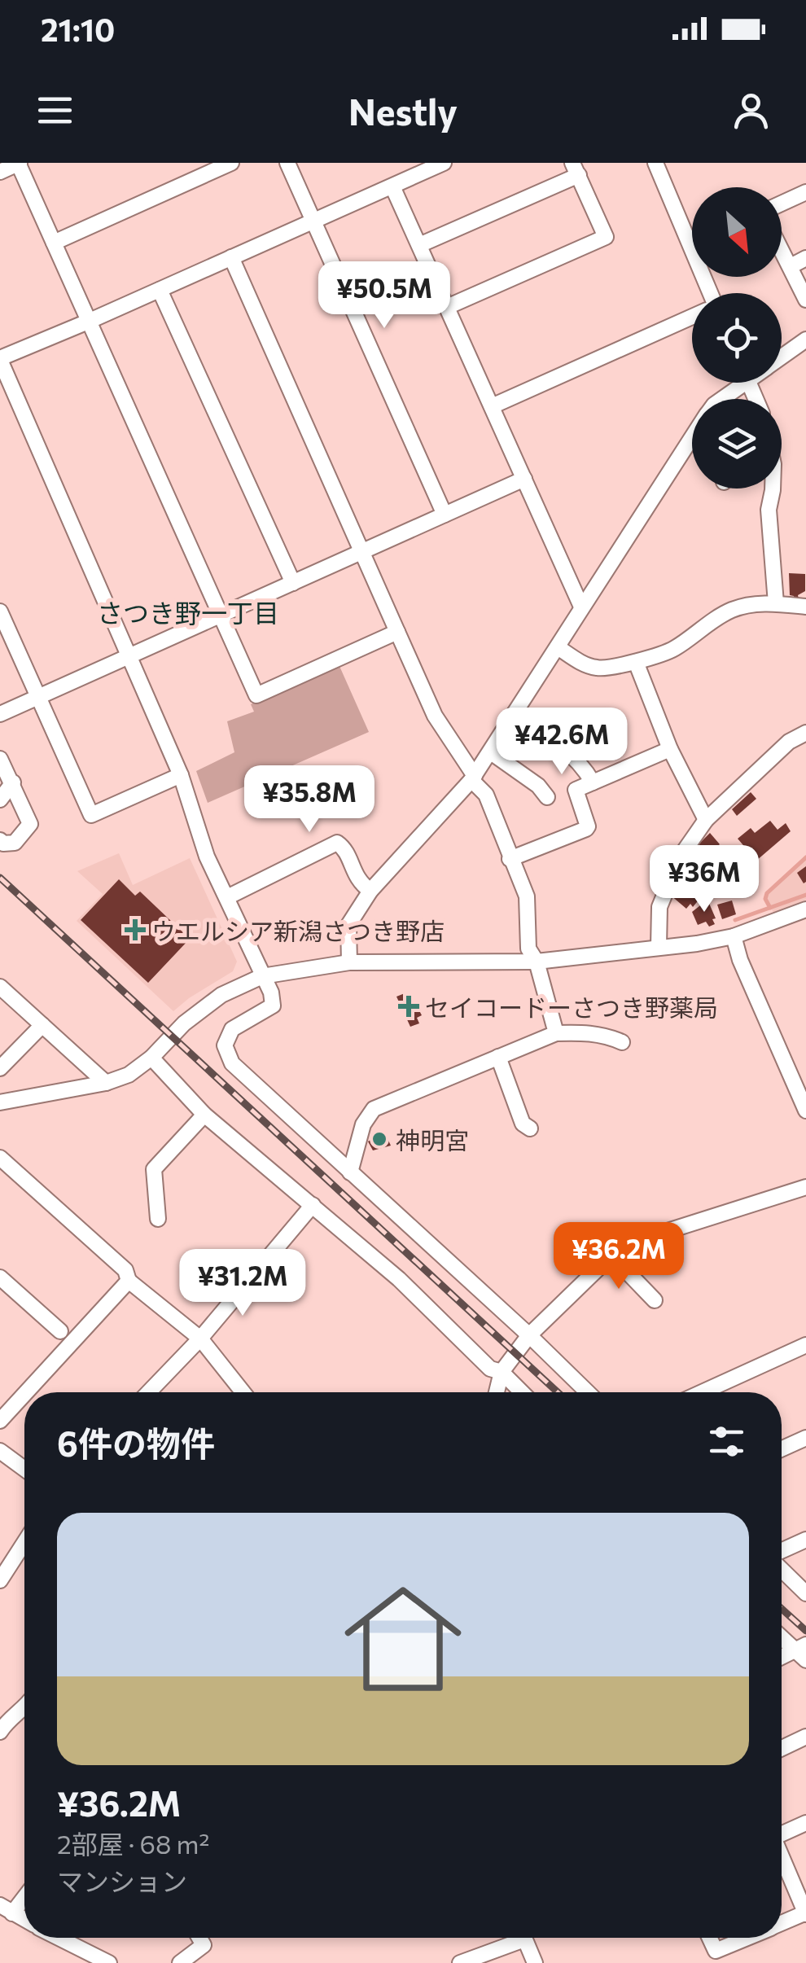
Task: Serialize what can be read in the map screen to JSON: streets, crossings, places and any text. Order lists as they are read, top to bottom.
{
  "districts": ["さつき野一丁目"],
  "places": {
    "health": ["ウエルシア新潟さつき野店", "セイコードーさつき野薬局"],
    "other": ["神明宮"]
  },
  "north": "bottom right",
  "page": {
    "status": "21:10",
    "header": "Nestly",
    "price": [
      "¥50.5M",
      "¥42.6M",
      "¥35.8M",
      "¥36M",
      "¥36.2M",
      "¥31.2M"
    ],
    "heading": "6件の物件",
    "list": [
      {
        "name": "¥36.2M",
        "note": "2部屋 · 68 m² · マンション"
      }
    ]
  }
}
